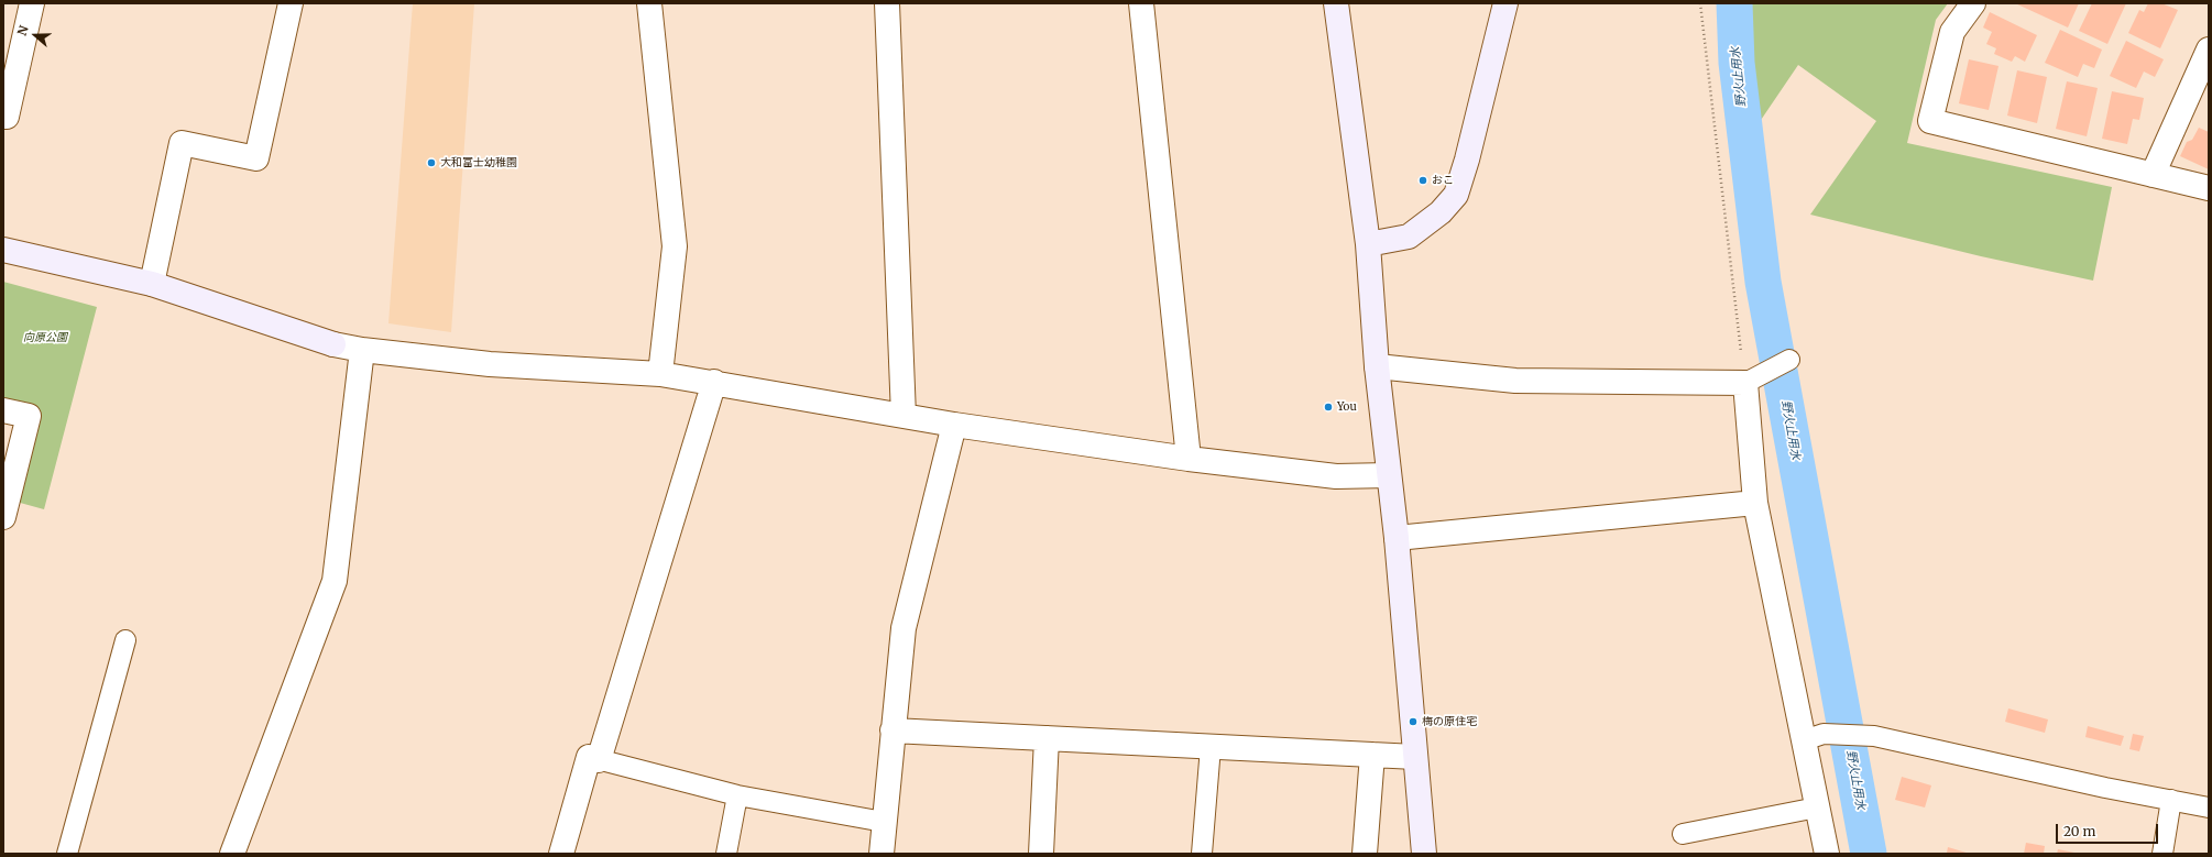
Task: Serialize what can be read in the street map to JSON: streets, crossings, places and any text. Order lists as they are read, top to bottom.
{
  "water": ["野火止用水"],
  "parks": ["向原公園"],
  "places": [
    "大和富士幼稚園",
    "おこ",
    "You",
    "梅の原住宅"
  ],
  "scale_bar": "20 m",
  "north": "left"
}
